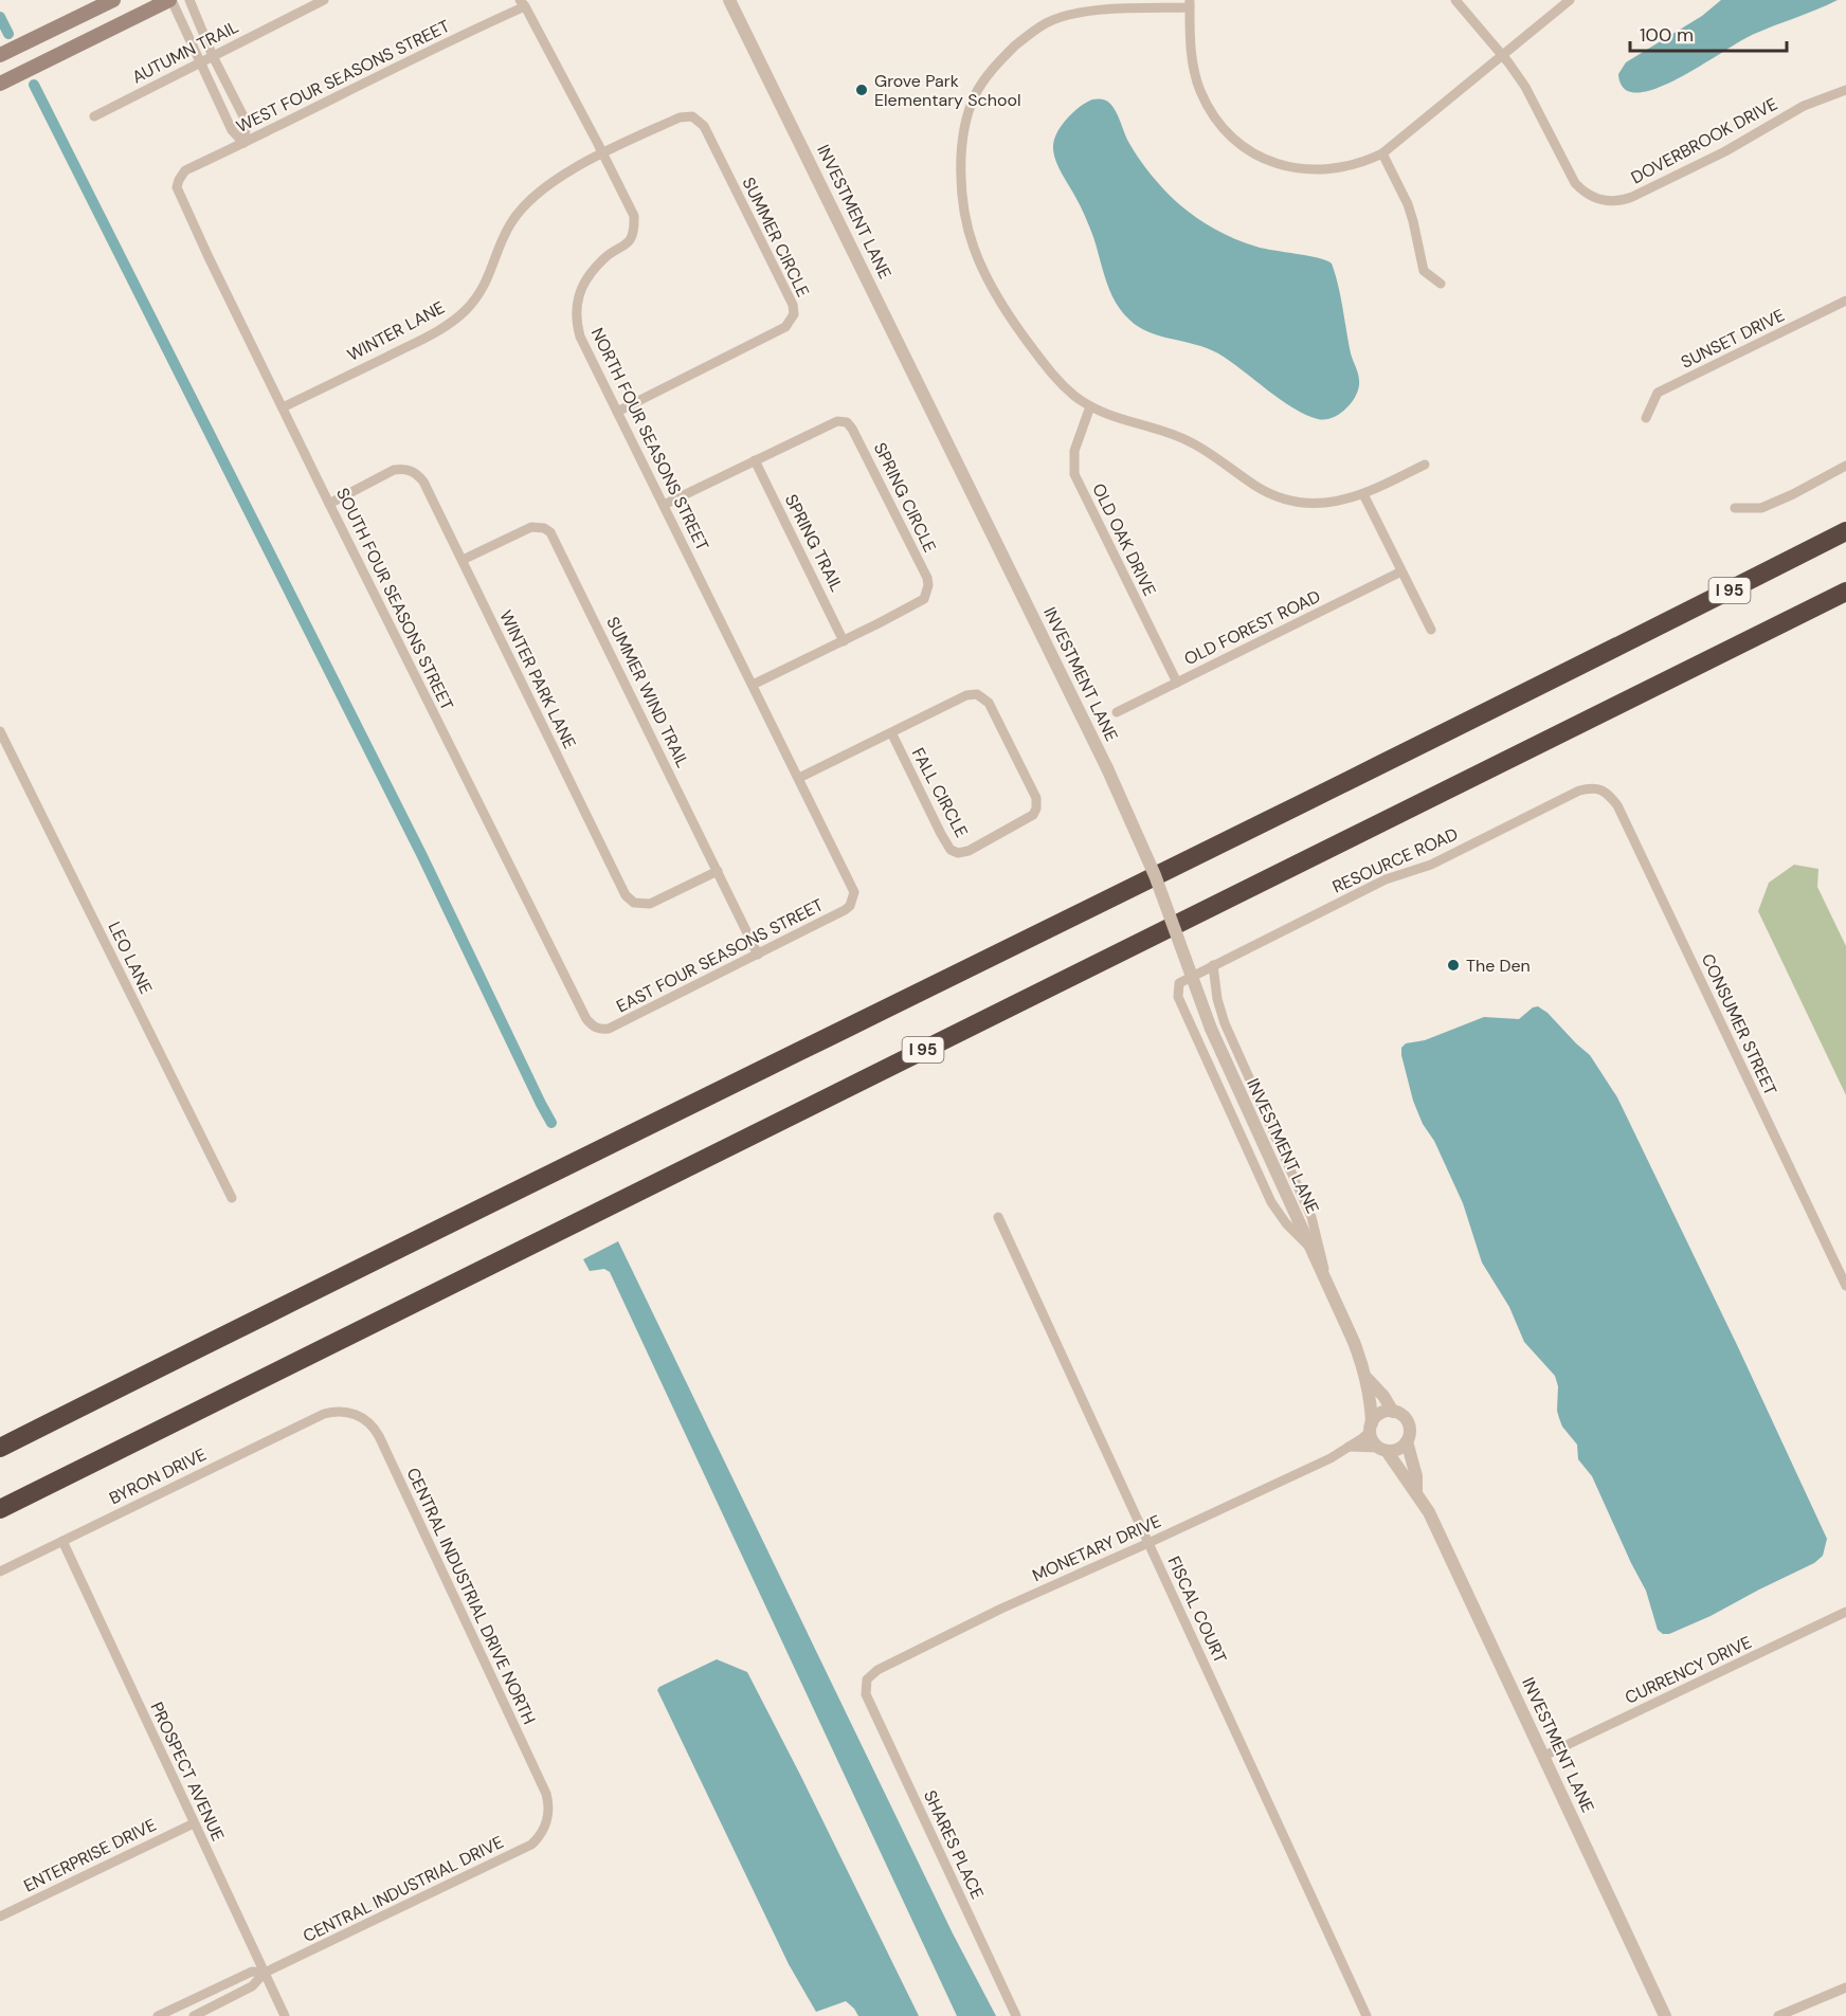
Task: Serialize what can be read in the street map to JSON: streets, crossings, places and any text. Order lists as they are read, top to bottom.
{
  "streets": {
    "highway": ["I 95"],
    "street": [
      "AUTUMN TRAIL",
      "WEST FOUR SEASONS STREET",
      "DOVERBROOK DRIVE",
      "INVESTMENT LANE",
      "SUMMER CIRCLE",
      "WINTER LANE",
      "SUNSET DRIVE",
      "NORTH FOUR SEASONS STREET",
      "SPRING CIRCLE",
      "OLD OAK DRIVE",
      "SPRING TRAIL",
      "SOUTH FOUR SEASONS STREET",
      "OLD FOREST ROAD",
      "WINTER PARK LANE",
      "SUMMER WIND TRAIL",
      "FALL CIRCLE",
      "RESOURCE ROAD",
      "EAST FOUR SEASONS STREET",
      "LEO LANE",
      "CONSUMER STREET",
      "BYRON DRIVE",
      "MONETARY DRIVE",
      "CENTRAL INDUSTRIAL DRIVE NORTH",
      "FISCAL COURT",
      "CURRENCY DRIVE",
      "PROSPECT AVENUE",
      "SHARES PLACE",
      "ENTERPRISE DRIVE",
      "CENTRAL INDUSTRIAL DRIVE"
    ]
  },
  "crossings": [
    ["WEST FOUR SEASONS STREET", "NORTH FOUR SEASONS STREET"],
    ["WEST FOUR SEASONS STREET", "SOUTH FOUR SEASONS STREET"],
    ["INVESTMENT LANE", "RESOURCE ROAD"],
    ["INVESTMENT LANE", "MONETARY DRIVE"],
    ["INVESTMENT LANE", "CURRENCY DRIVE"],
    ["SUMMER CIRCLE", "WINTER LANE"],
    ["SUMMER CIRCLE", "NORTH FOUR SEASONS STREET"],
    ["WINTER LANE", "NORTH FOUR SEASONS STREET"],
    ["WINTER LANE", "SOUTH FOUR SEASONS STREET"],
    ["NORTH FOUR SEASONS STREET", "SPRING CIRCLE"],
    ["NORTH FOUR SEASONS STREET", "FALL CIRCLE"],
    ["NORTH FOUR SEASONS STREET", "EAST FOUR SEASONS STREET"],
    ["SPRING CIRCLE", "SPRING TRAIL"],
    ["OLD OAK DRIVE", "OLD FOREST ROAD"],
    ["SOUTH FOUR SEASONS STREET", "WINTER PARK LANE"],
    ["SOUTH FOUR SEASONS STREET", "EAST FOUR SEASONS STREET"],
    ["WINTER PARK LANE", "SUMMER WIND TRAIL"],
    ["SUMMER WIND TRAIL", "EAST FOUR SEASONS STREET"],
    ["RESOURCE ROAD", "CONSUMER STREET"],
    ["BYRON DRIVE", "CENTRAL INDUSTRIAL DRIVE NORTH"],
    ["BYRON DRIVE", "PROSPECT AVENUE"],
    ["MONETARY DRIVE", "FISCAL COURT"],
    ["MONETARY DRIVE", "SHARES PLACE"],
    ["CENTRAL INDUSTRIAL DRIVE NORTH", "CENTRAL INDUSTRIAL DRIVE"],
    ["PROSPECT AVENUE", "ENTERPRISE DRIVE"],
    ["PROSPECT AVENUE", "CENTRAL INDUSTRIAL DRIVE"]
  ],
  "places": ["Grove Park Elementary School", "The Den"],
  "scale_bar": "100 m"
}
